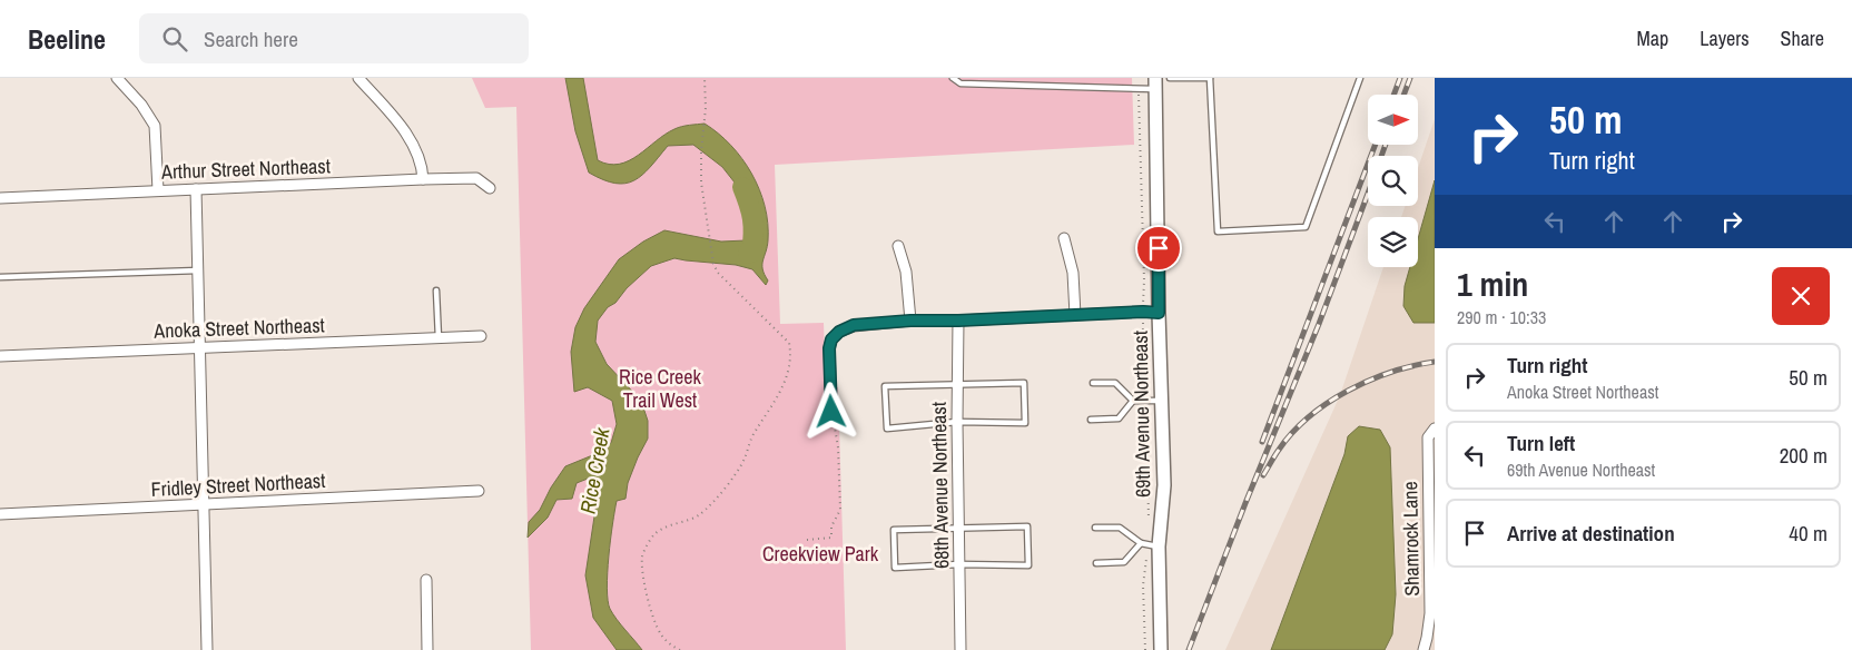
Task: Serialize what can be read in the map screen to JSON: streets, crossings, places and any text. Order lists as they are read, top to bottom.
{
  "streets": {
    "street": [
      "Arthur Street Northeast",
      "Anoka Street Northeast",
      "69th Avenue Northeast",
      "Fridley Street Northeast",
      "68th Avenue Northeast",
      "Shamrock Lane"
    ]
  },
  "water": ["Rice Creek"],
  "parks": ["Rice Creek Trail West", "Creekview Park"],
  "north": "right",
  "page": {
    "header": "Beeline",
    "search": "Search here",
    "nav": ["Map", "Layers", "Share"],
    "turn": ["50 m", "Turn right"],
    "heading": ["1 min", "290 m · 10:33"],
    "list": [
      {
        "name": "Turn right",
        "note": "Anoka Street Northeast",
        "value": "50 m"
      },
      {
        "name": "Turn left",
        "note": "69th Avenue Northeast",
        "value": "200 m"
      },
      {
        "name": "Arrive at destination",
        "value": "40 m"
      }
    ]
  }
}
